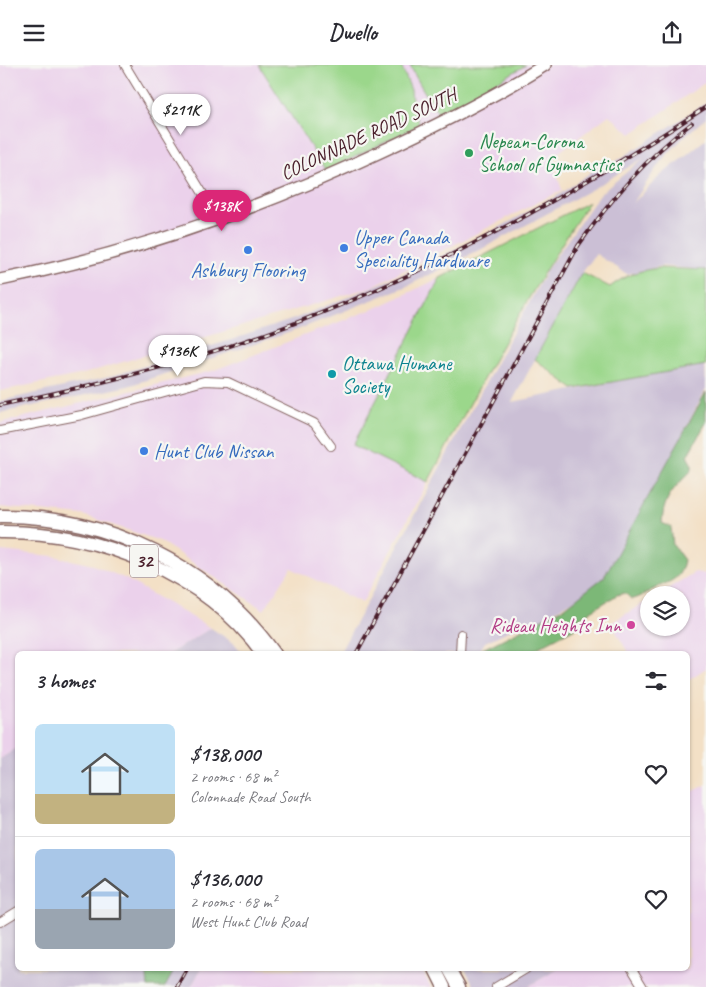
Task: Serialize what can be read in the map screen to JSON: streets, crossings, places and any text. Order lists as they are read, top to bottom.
{
  "streets": {
    "main road": ["32"],
    "street": ["COLONNADE ROAD SOUTH"]
  },
  "places": [
    "Nepean-Corona School of Gymnastics",
    "Upper Canada Speciality Hardware",
    "Ashbury Flooring",
    "Ottawa Humane Society",
    "Hunt Club Nissan",
    "Rideau Heights Inn"
  ],
  "page": {
    "header": "Dwello",
    "price": ["$211K", "$138K", "$136K"],
    "heading": "3 homes",
    "list": [
      {
        "name": "$138,000",
        "note": "2 rooms · 68 m² · Colonnade Road South"
      },
      {
        "name": "$136,000",
        "note": "2 rooms · 68 m² · West Hunt Club Road"
      }
    ]
  }
}
